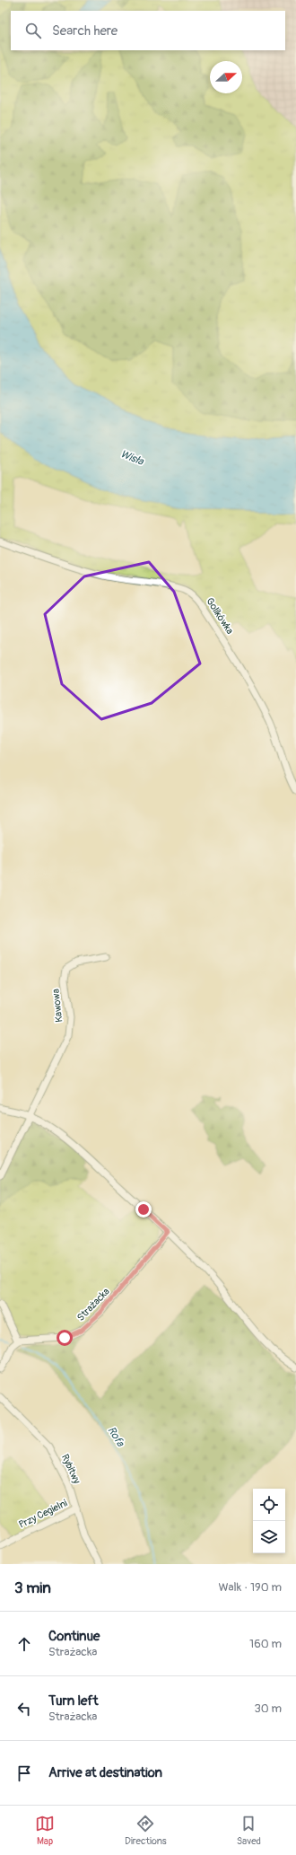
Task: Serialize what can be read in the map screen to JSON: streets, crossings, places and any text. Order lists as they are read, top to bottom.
{
  "streets": {
    "street": [
      "Golikówka",
      "Kawowa",
      "Strażacka",
      "Rybitwy",
      "Przy Cegielni"
    ]
  },
  "crossings": [
    ["Rybitwy", "Przy Cegielni"]
  ],
  "water": ["Wisła", "Rofa"],
  "north": "right",
  "page": {
    "search": "Search here",
    "heading": ["3 min", "Walk · 190 m"],
    "list": [
      ["Continue", "Strażacka", "160 m"],
      ["Turn left", "Strażacka", "30 m"],
      "Arrive at destination"
    ],
    "nav": ["Map", "Directions", "Saved"]
  }
}
